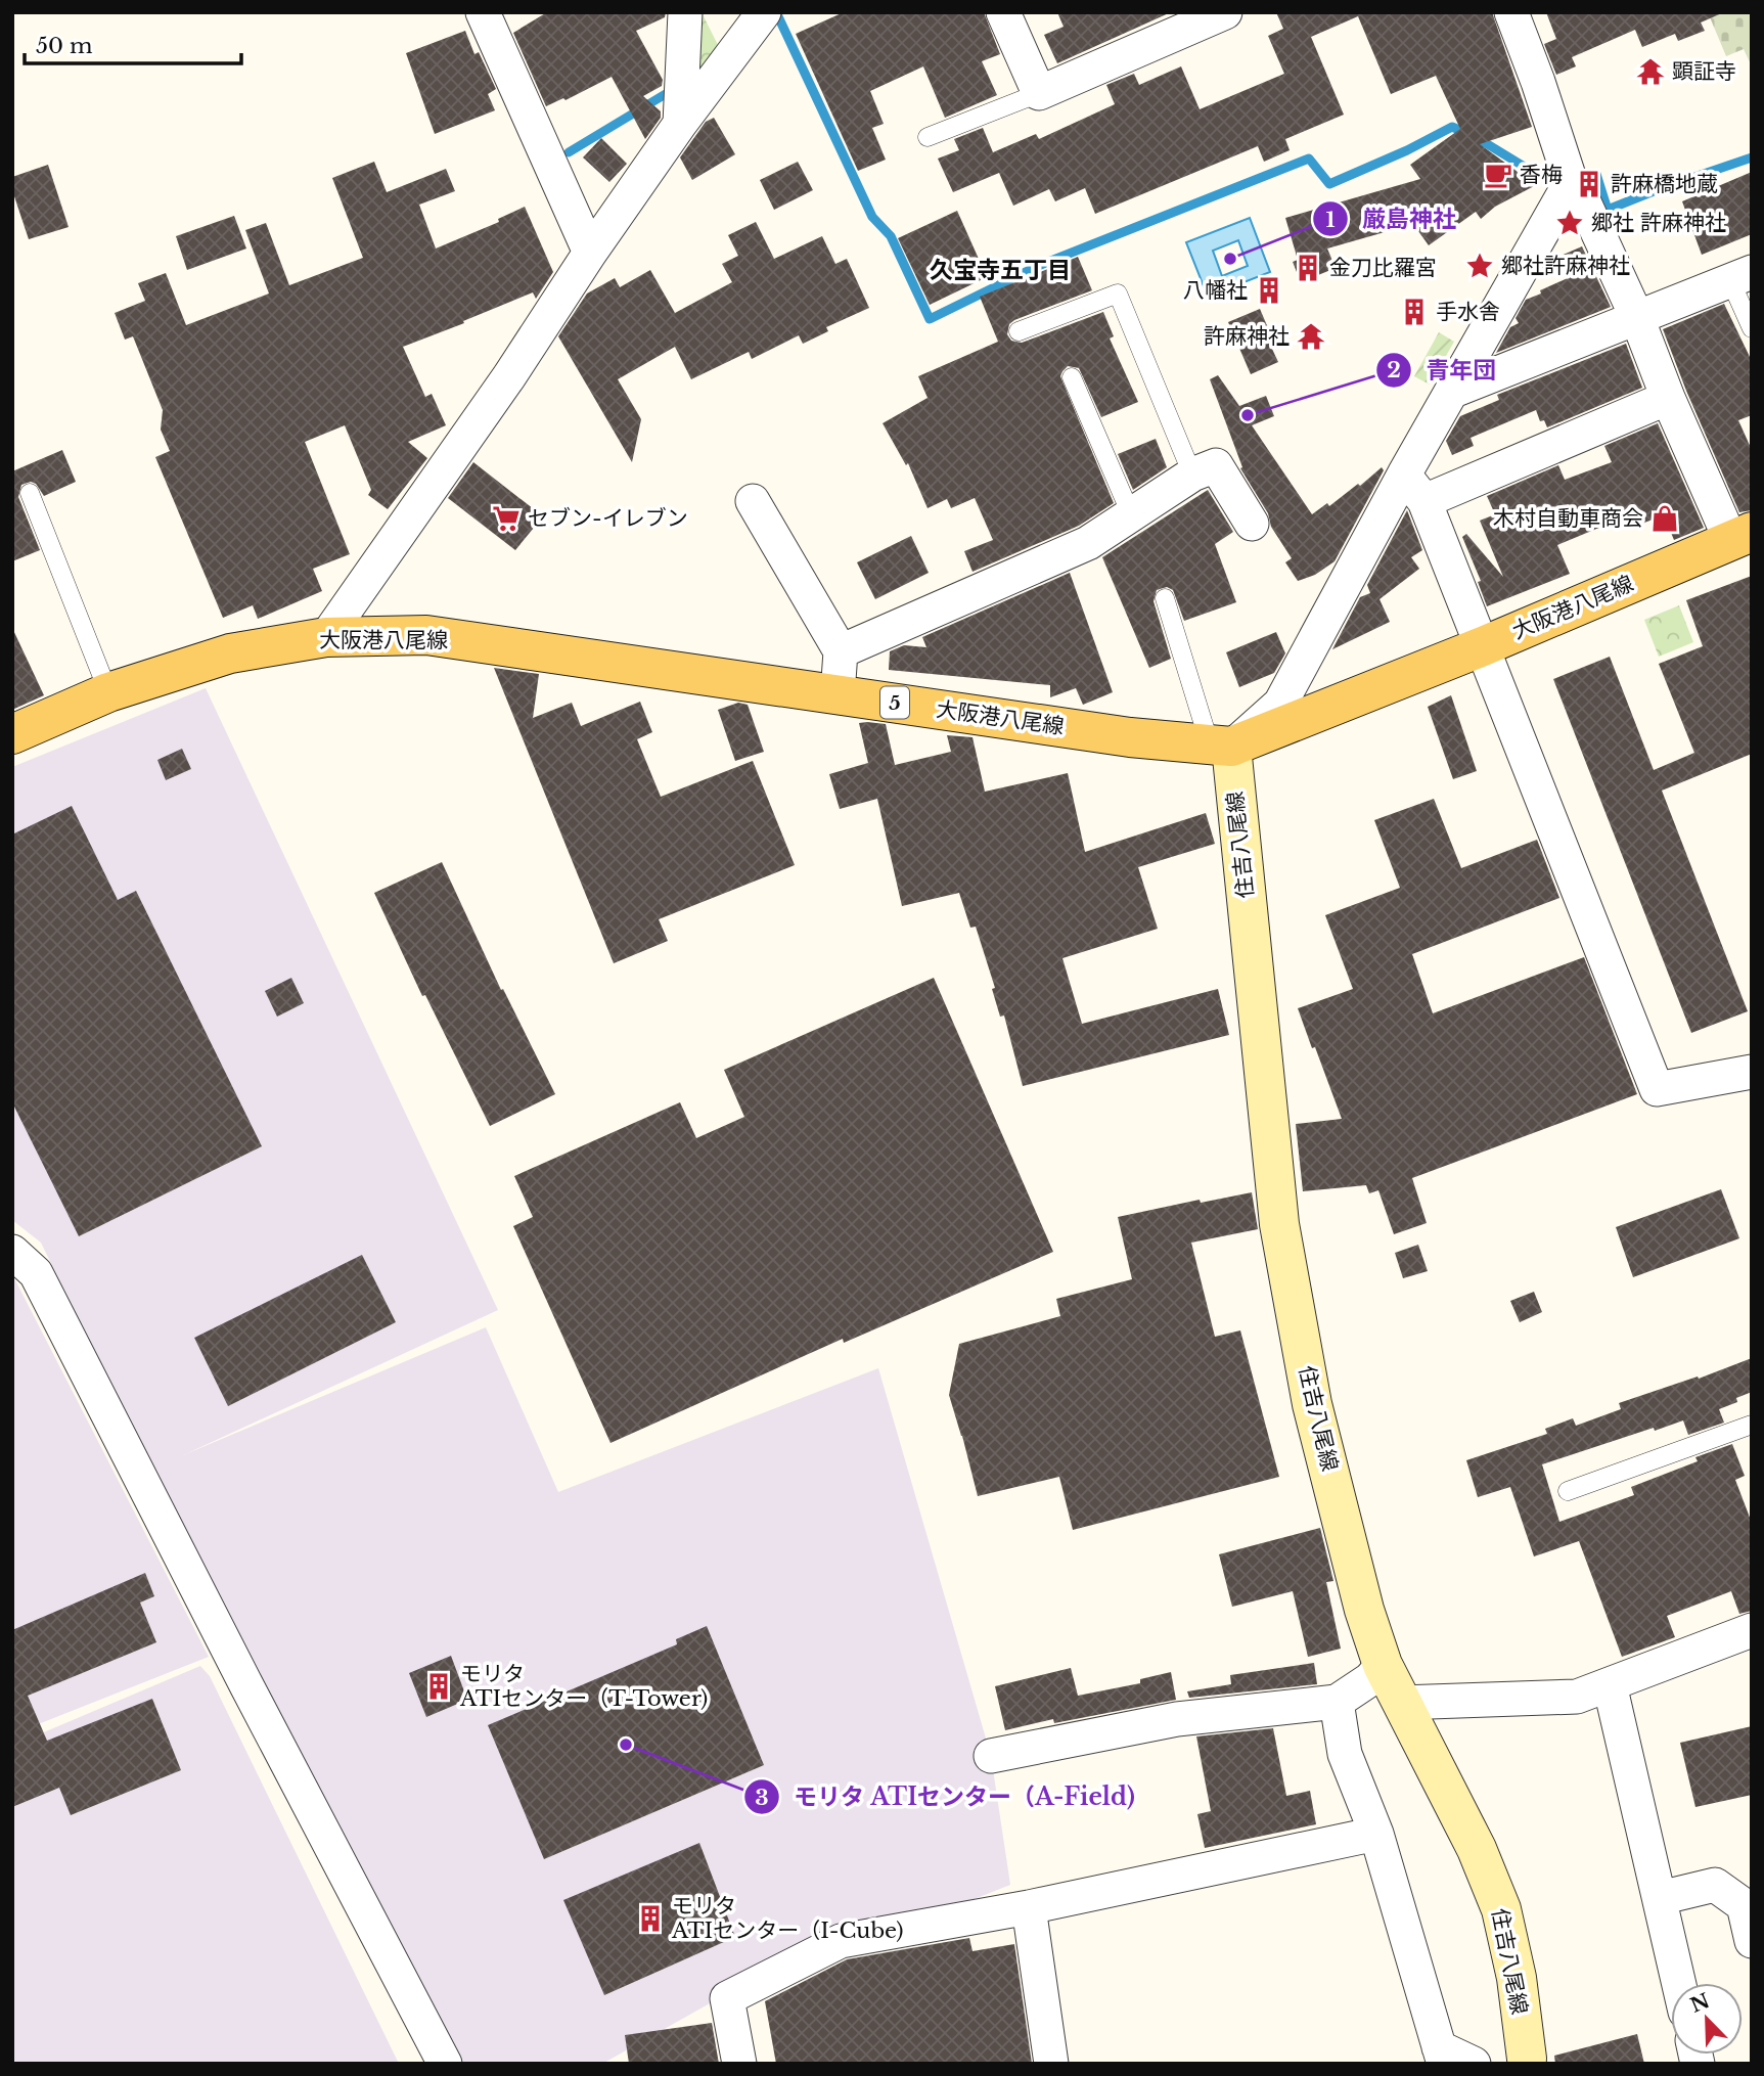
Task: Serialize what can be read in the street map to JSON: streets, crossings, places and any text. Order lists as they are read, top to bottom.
{
  "streets": {
    "main road": ["大阪港八尾線", "5", "住吉八尾線"]
  },
  "crossings": [
    ["大阪港八尾線", "住吉八尾線"]
  ],
  "districts": ["久宝寺五丁目"],
  "places": {
    "temple": ["顕証寺", "許麻神社"],
    "cafe": ["香梅"],
    "building": [
      "許麻橋地蔵",
      "金刀比羅宮",
      "八幡社",
      "手水舎",
      "モリタ ATIセンター（T-Tower)",
      "モリタ ATIセンター（I-Cube)"
    ],
    "place": ["郷社 許麻神社", "郷社許麻神社"],
    "other": ["厳島神社", "青年団", "モリタ ATIセンター（A-Field)"],
    "supermarket": ["セブン-イレブン"],
    "shop": ["木村自動車商会"]
  },
  "scale_bar": "50 m",
  "north": "top left"
}
